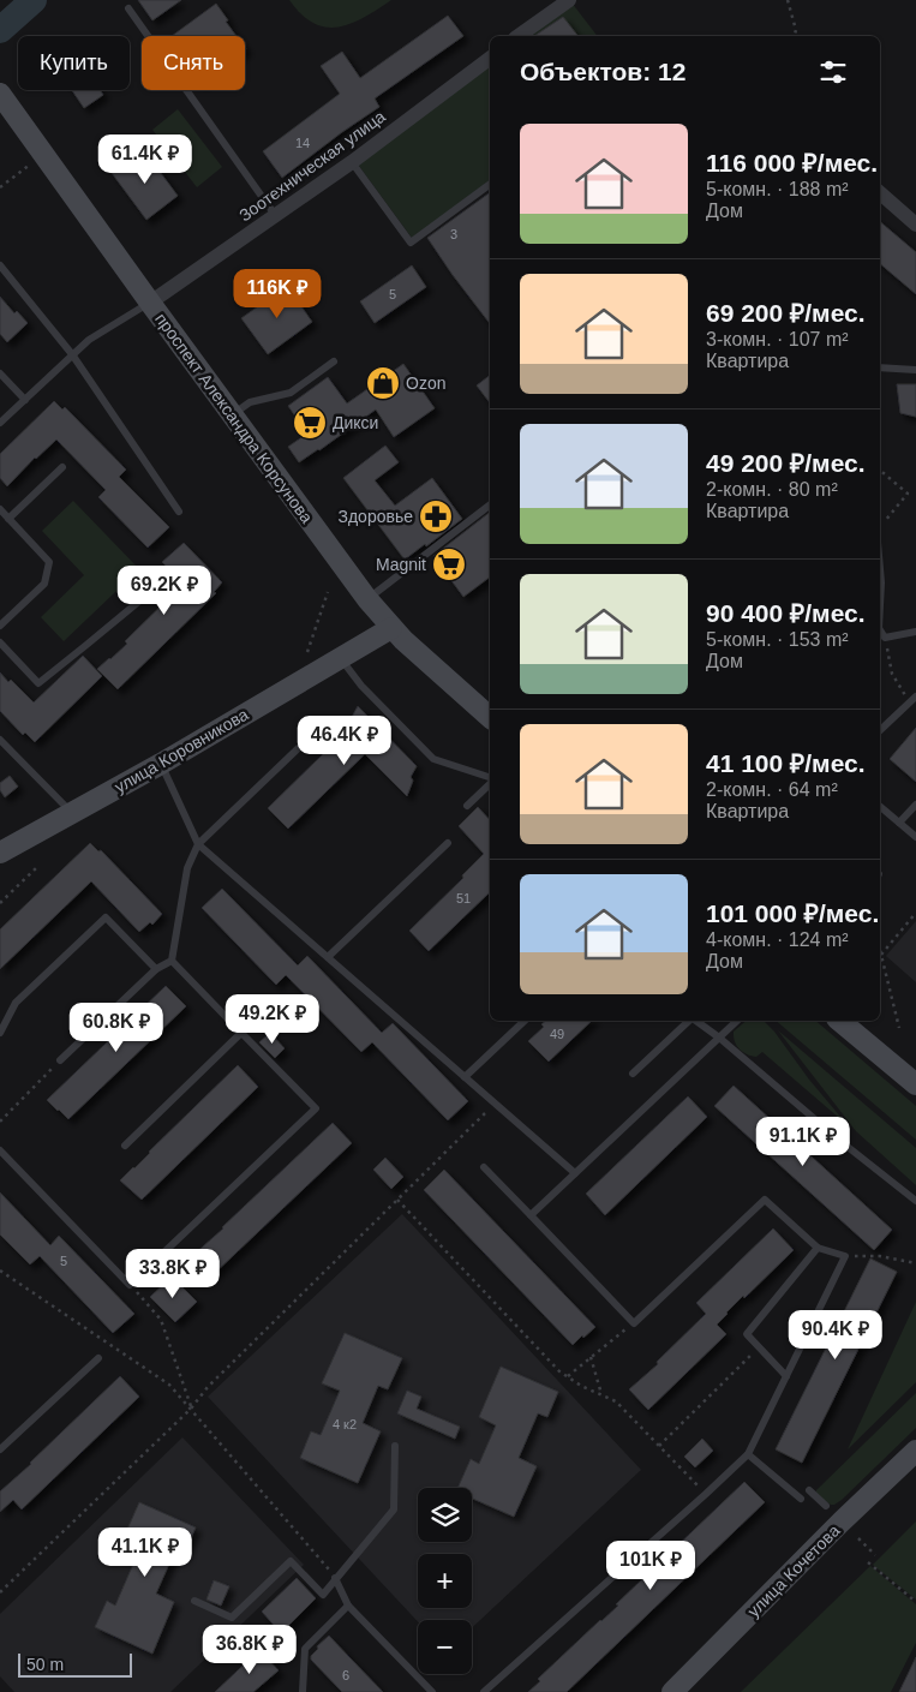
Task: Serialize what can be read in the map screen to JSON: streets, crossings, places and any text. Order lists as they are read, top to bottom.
{
  "streets": {
    "street": [
      "Зоотехническая улица",
      "проспект Александра Корсунова",
      "улица Коровникова",
      "улица Кочетова"
    ]
  },
  "crossings": [
    ["Зоотехническая улица", "проспект Александра Корсунова"],
    ["проспект Александра Корсунова", "улица Коровникова"]
  ],
  "places": {
    "shop": ["Ozon"],
    "supermarket": ["Дикси", "Magnit"],
    "pharmacy": ["Здоровье"]
  },
  "house_numbers": [
    "14",
    "3",
    "5",
    "51",
    "49",
    "5",
    "4 к2",
    "6"
  ],
  "scale_bar": "50 m",
  "page": {
    "chip": ["Купить", "Снять"],
    "heading": "Объектов: 12",
    "list": [
      {
        "name": "116 000 ₽/мес.",
        "note": "5-комн. · 188 m² · Дом"
      },
      {
        "name": "69 200 ₽/мес.",
        "note": "3-комн. · 107 m² · Квартира"
      },
      {
        "name": "49 200 ₽/мес.",
        "note": "2-комн. · 80 m² · Квартира"
      },
      {
        "name": "90 400 ₽/мес.",
        "note": "5-комн. · 153 m² · Дом"
      },
      {
        "name": "41 100 ₽/мес.",
        "note": "2-комн. · 64 m² · Квартира"
      },
      {
        "name": "101 000 ₽/мес.",
        "note": "4-комн. · 124 m² · Дом"
      }
    ],
    "price": [
      "61.4K ₽",
      "116K ₽",
      "69.2K ₽",
      "46.4K ₽",
      "49.2K ₽",
      "60.8K ₽",
      "91.1K ₽",
      "33.8K ₽",
      "90.4K ₽",
      "41.1K ₽",
      "101K ₽",
      "36.8K ₽"
    ],
    "map_buttons": ["+", "−"],
    "scale": "50 m"
  }
}
